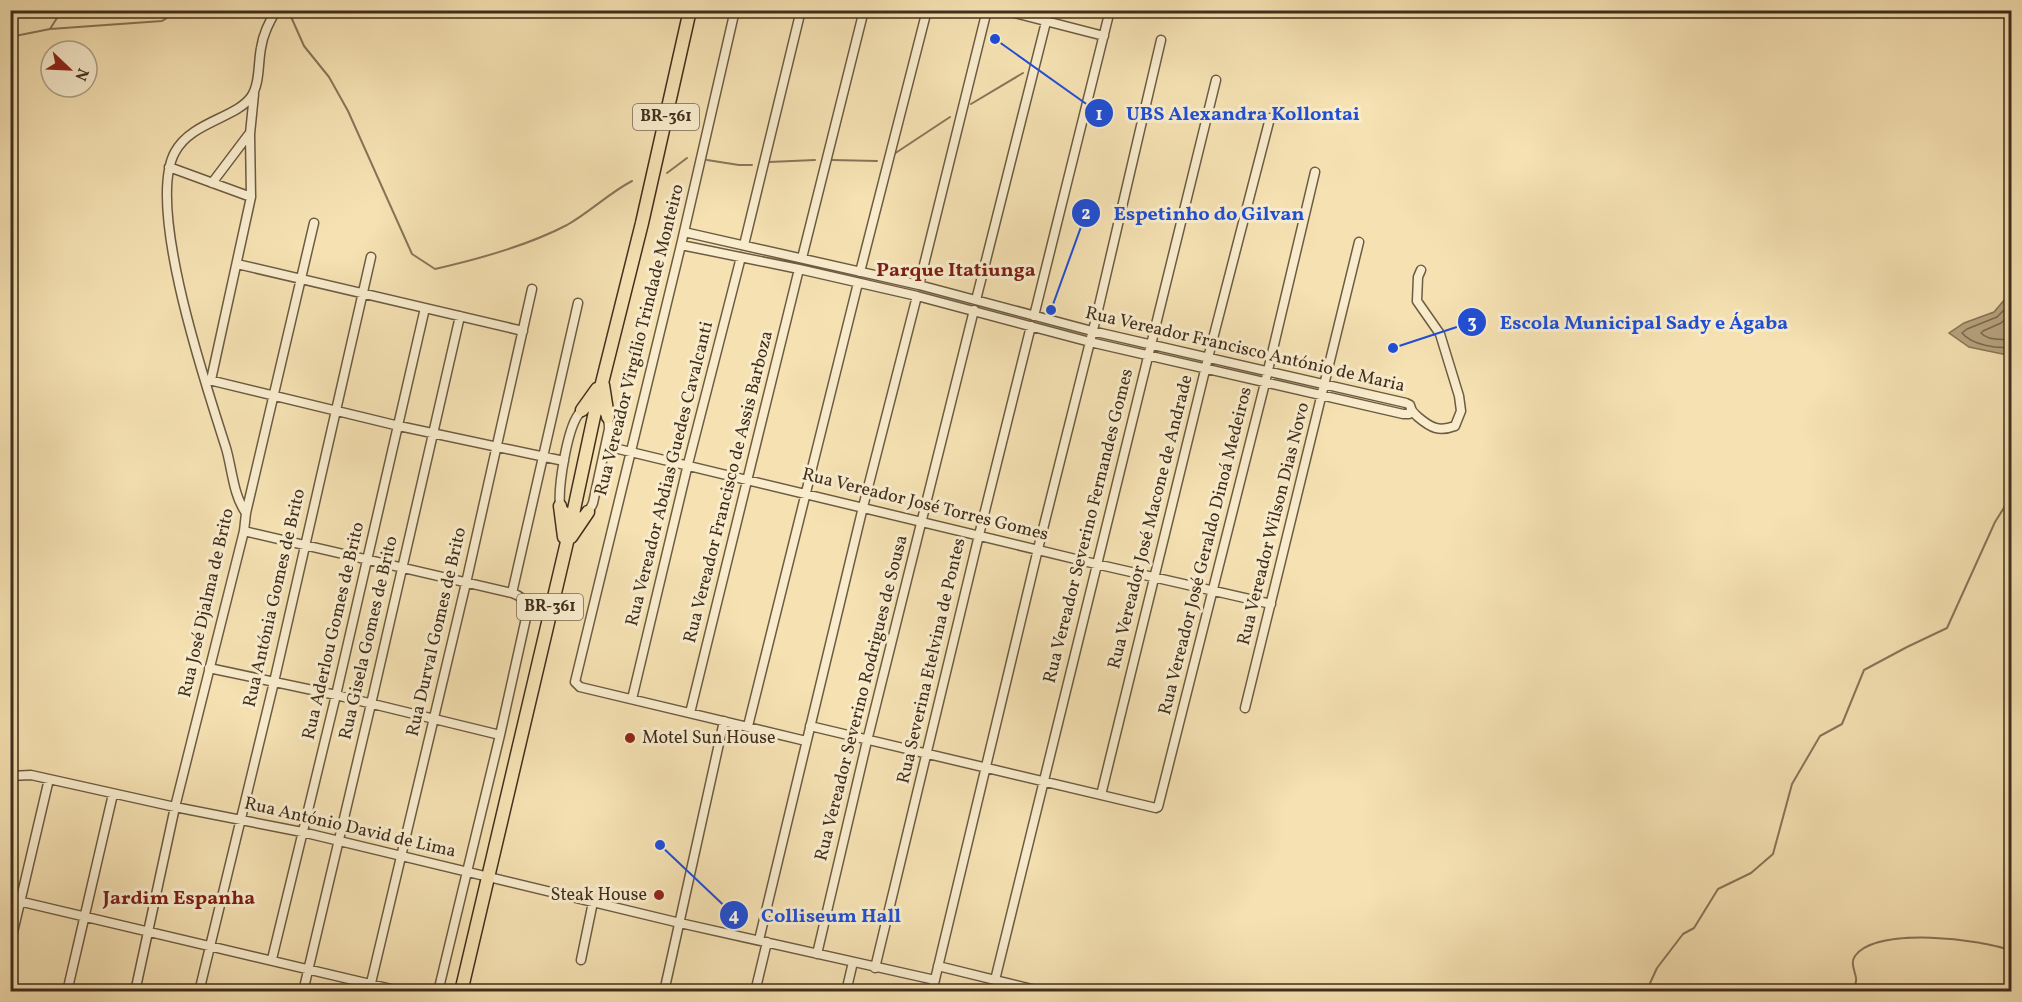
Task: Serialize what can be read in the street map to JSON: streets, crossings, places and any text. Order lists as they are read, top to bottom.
{
  "streets": {
    "main road": ["BR-361"],
    "street": [
      "Rua Vereador Virgílio Trindade Monteiro",
      "Rua Vereador Francisco António de Maria",
      "Rua Vereador Abdias Guedes Cavalcanti",
      "Rua Vereador Francisco de Assis Barboza",
      "Rua Vereador José Torres Gomes",
      "Rua Vereador José Macone de Andrade",
      "Rua Vereador Wilson Dias Novo",
      "Rua Vereador Severino Fernandes Gomes",
      "Rua Vereador José Geraldo Dinoá Medeiros",
      "Rua Antónia Gomes de Brito",
      "Rua José Djalma de Brito",
      "Rua Aderlou Gomes de Brito",
      "Rua Durval Gomes de Brito",
      "Rua Gisela Gomes de Brito",
      "Rua Severina Etelvina de Pontes",
      "Rua Vereador Severino Rodrigues de Sousa",
      "Rua António David de Lima"
    ]
  },
  "crossings": [
    ["BR-361", "Rua António David de Lima"],
    ["Rua Vereador Virgílio Trindade Monteiro", "Rua Vereador Francisco António de Maria"],
    ["Rua Vereador Virgílio Trindade Monteiro", "Rua Vereador Abdias Guedes Cavalcanti"],
    ["Rua Vereador Virgílio Trindade Monteiro", "Rua Vereador José Torres Gomes"],
    ["Rua Vereador Francisco António de Maria", "Rua Vereador José Macone de Andrade"],
    ["Rua Vereador Francisco António de Maria", "Rua Vereador Wilson Dias Novo"],
    ["Rua Vereador Francisco António de Maria", "Rua Vereador Severino Fernandes Gomes"],
    ["Rua Vereador Francisco António de Maria", "Rua Vereador José Geraldo Dinoá Medeiros"],
    ["Rua Vereador Abdias Guedes Cavalcanti", "Rua Vereador José Torres Gomes"],
    ["Rua Vereador Francisco de Assis Barboza", "Rua Vereador José Torres Gomes"],
    ["Rua Vereador José Torres Gomes", "Rua Vereador José Macone de Andrade"],
    ["Rua Vereador José Torres Gomes", "Rua Vereador Wilson Dias Novo"],
    ["Rua Vereador José Torres Gomes", "Rua Vereador Severino Fernandes Gomes"],
    ["Rua Vereador José Torres Gomes", "Rua Vereador José Geraldo Dinoá Medeiros"],
    ["Rua Vereador José Torres Gomes", "Rua Severina Etelvina de Pontes"],
    ["Rua Vereador José Torres Gomes", "Rua Vereador Severino Rodrigues de Sousa"],
    ["Rua Vereador José Macone de Andrade", "Rua Vereador José Geraldo Dinoá Medeiros"],
    ["Rua Antónia Gomes de Brito", "Rua António David de Lima"],
    ["Rua José Djalma de Brito", "Rua António David de Lima"],
    ["Rua Aderlou Gomes de Brito", "Rua António David de Lima"],
    ["Rua Durval Gomes de Brito", "Rua António David de Lima"],
    ["Rua Gisela Gomes de Brito", "Rua António David de Lima"],
    ["Rua Severina Etelvina de Pontes", "Rua António David de Lima"],
    ["Rua Vereador Severino Rodrigues de Sousa", "Rua António David de Lima"]
  ],
  "districts": ["Parque Itatiunga", "Jardim Espanha"],
  "places": [
    "UBS Alexandra Kollontai",
    "Espetinho do Gilvan",
    "Escola Municipal Sady e Ágaba",
    "Motel Sun House",
    "Colliseum Hall",
    "Steak House"
  ],
  "north": "bottom right"
}
